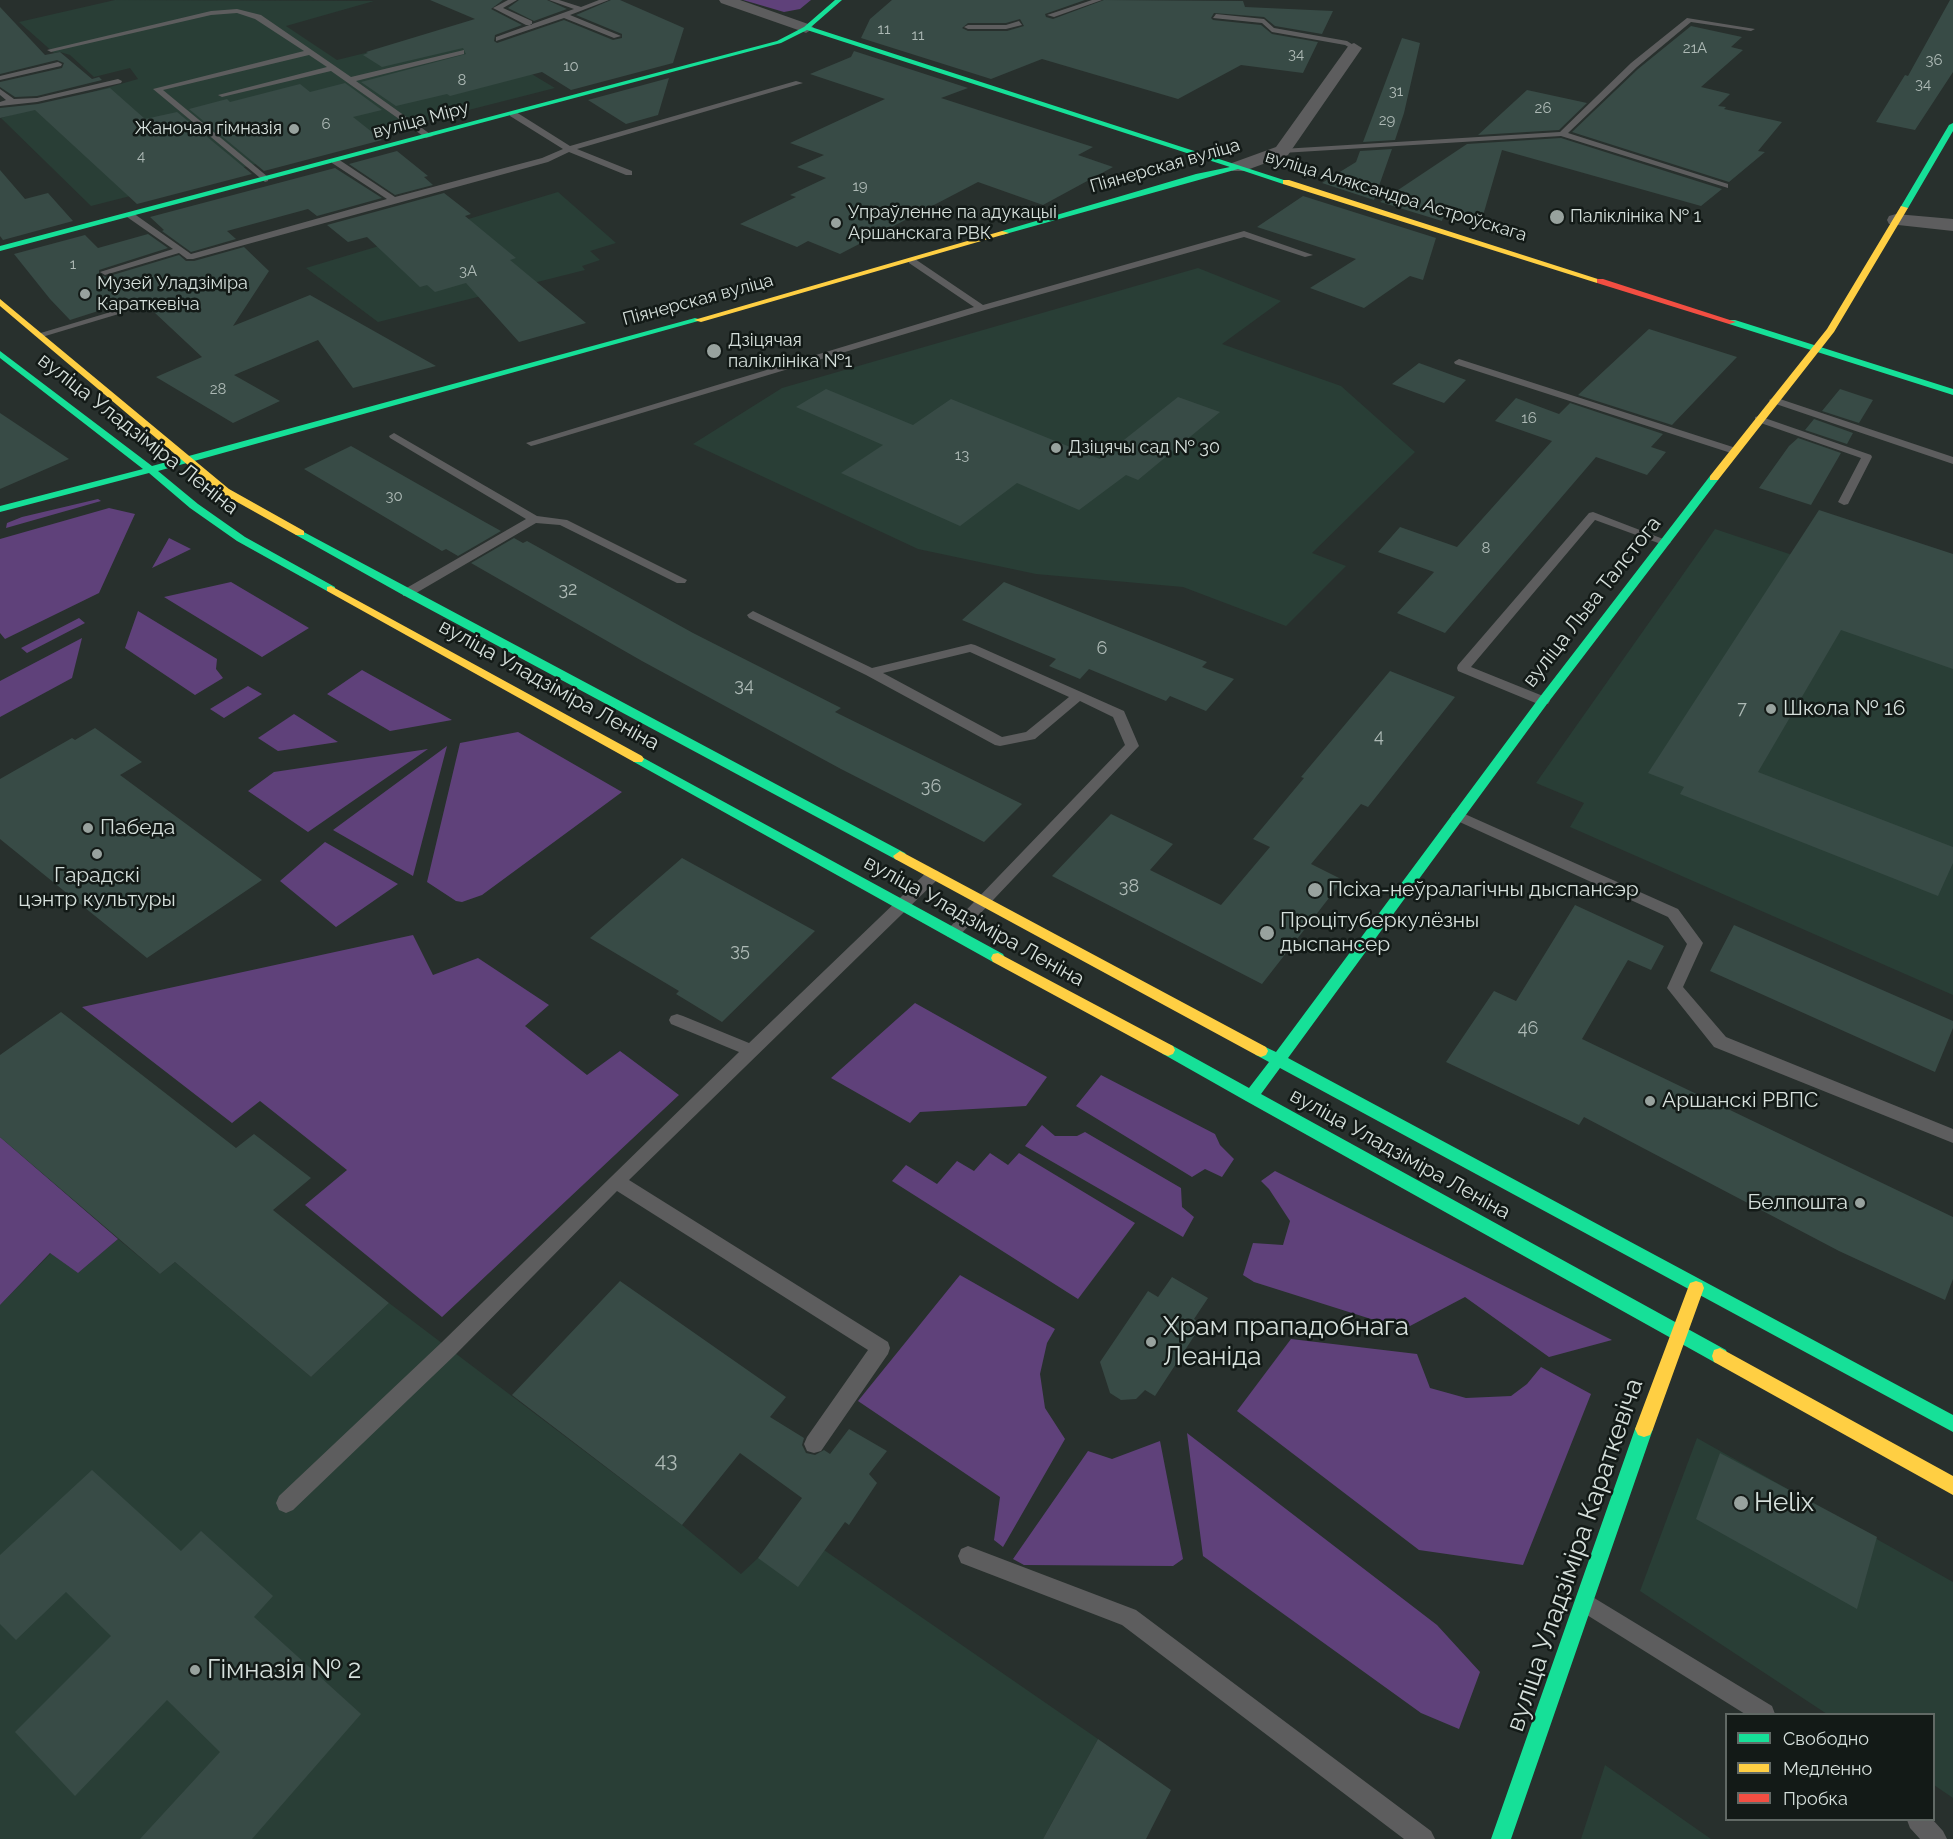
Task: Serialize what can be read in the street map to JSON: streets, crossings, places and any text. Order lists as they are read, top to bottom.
{
  "streets": {
    "main road": [
      "вуліца Міру",
      "Піянерская вуліца",
      "вуліца Аляксандра Астроўскага",
      "вуліца Уладзіміра Леніна",
      "вуліца Льва Талстога",
      "вуліца Уладзіміра Караткевіча"
    ]
  },
  "crossings": [
    ["вуліца Міру", "вуліца Аляксандра Астроўскага"],
    ["Піянерская вуліца", "вуліца Аляксандра Астроўскага"],
    ["Піянерская вуліца", "вуліца Уладзіміра Леніна"],
    ["вуліца Аляксандра Астроўскага", "вуліца Льва Талстога"],
    ["вуліца Уладзіміра Леніна", "вуліца Льва Талстога"],
    ["вуліца Уладзіміра Леніна", "вуліца Уладзіміра Караткевіча"]
  ],
  "places": [
    "Жаночая гімназія",
    "Паліклініка № 1",
    "Упраўленне па адукацыі Аршанскага РВК",
    "Музей Уладзіміра Караткевіча",
    "Дзіцячая паліклініка №1",
    "Дзіцячы сад № 30",
    "Школа № 16",
    "Пабеда",
    "Гарадскі цэнтр культуры",
    "Псіха-неўралагічны дыспансэр",
    "Процітуберкулёзны дыспансер",
    "Аршанскі РВПС",
    "Белпошта",
    "Храм прападобнага Леаніда",
    "Helix",
    "Гімназія № 2"
  ],
  "house_numbers": [
    "11",
    "11",
    "21А",
    "34",
    "36",
    "10",
    "8",
    "34",
    "31",
    "26",
    "29",
    "6",
    "4",
    "19",
    "1",
    "3А",
    "28",
    "16",
    "13",
    "30",
    "8",
    "32",
    "6",
    "34",
    "7",
    "4",
    "36",
    "38",
    "35",
    "46",
    "43"
  ],
  "legend": ["Свободно", "Медленно", "Пробка"]
}
